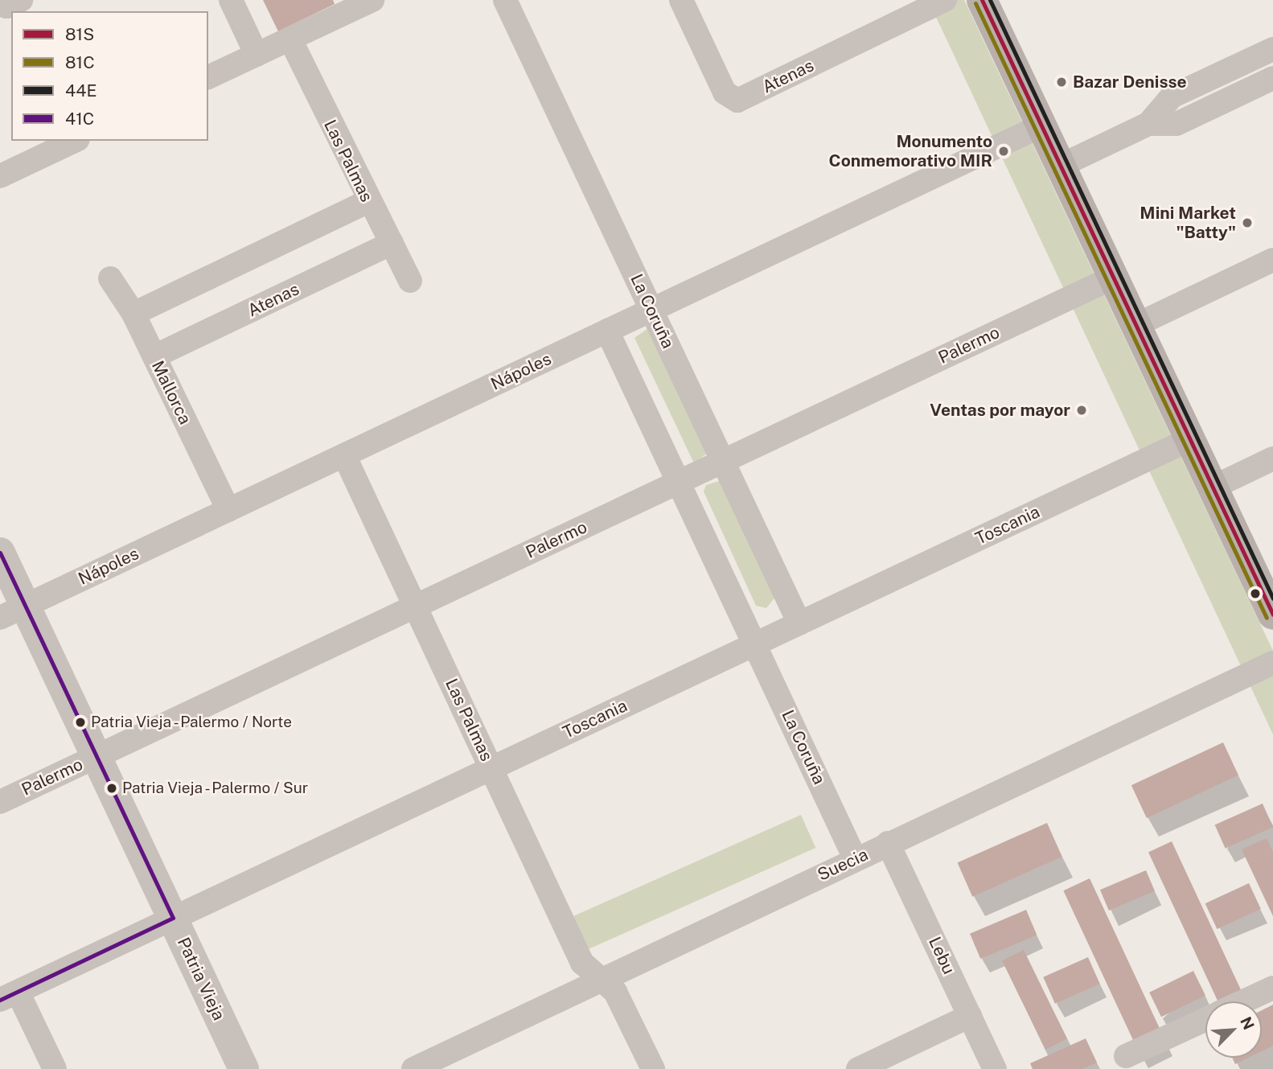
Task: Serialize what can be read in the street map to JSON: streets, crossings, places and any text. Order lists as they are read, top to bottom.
{
  "streets": {
    "street": [
      "Atenas",
      "Las Palmas",
      "La Coruña",
      "Palermo",
      "Nápoles",
      "Mallorca",
      "Toscania",
      "Suecia",
      "Lebu",
      "Patria Vieja"
    ]
  },
  "crossings": [
    ["Atenas", "Las Palmas"],
    ["Atenas", "Mallorca"],
    ["Las Palmas", "Palermo"],
    ["Las Palmas", "Nápoles"],
    ["Las Palmas", "Toscania"],
    ["Las Palmas", "Suecia"],
    ["La Coruña", "Palermo"],
    ["La Coruña", "Nápoles"],
    ["La Coruña", "Toscania"],
    ["La Coruña", "Suecia"],
    ["Palermo", "Patria Vieja"],
    ["Nápoles", "Mallorca"],
    ["Nápoles", "Patria Vieja"],
    ["Toscania", "Patria Vieja"],
    ["Suecia", "Lebu"]
  ],
  "places": [
    "Bazar Denisse",
    "Monumento Conmemorativo MIR",
    "Mini Market \"Batty\"",
    "Ventas por mayor",
    "Patria Vieja - Palermo / Norte",
    "Patria Vieja - Palermo / Sur"
  ],
  "lines": [
    "transit line 81S",
    "transit line 44E",
    "transit line 81C",
    "transit line 41C"
  ],
  "legend": [
    "81S",
    "81C",
    "44E",
    "41C"
  ],
  "north": "top right"
}
